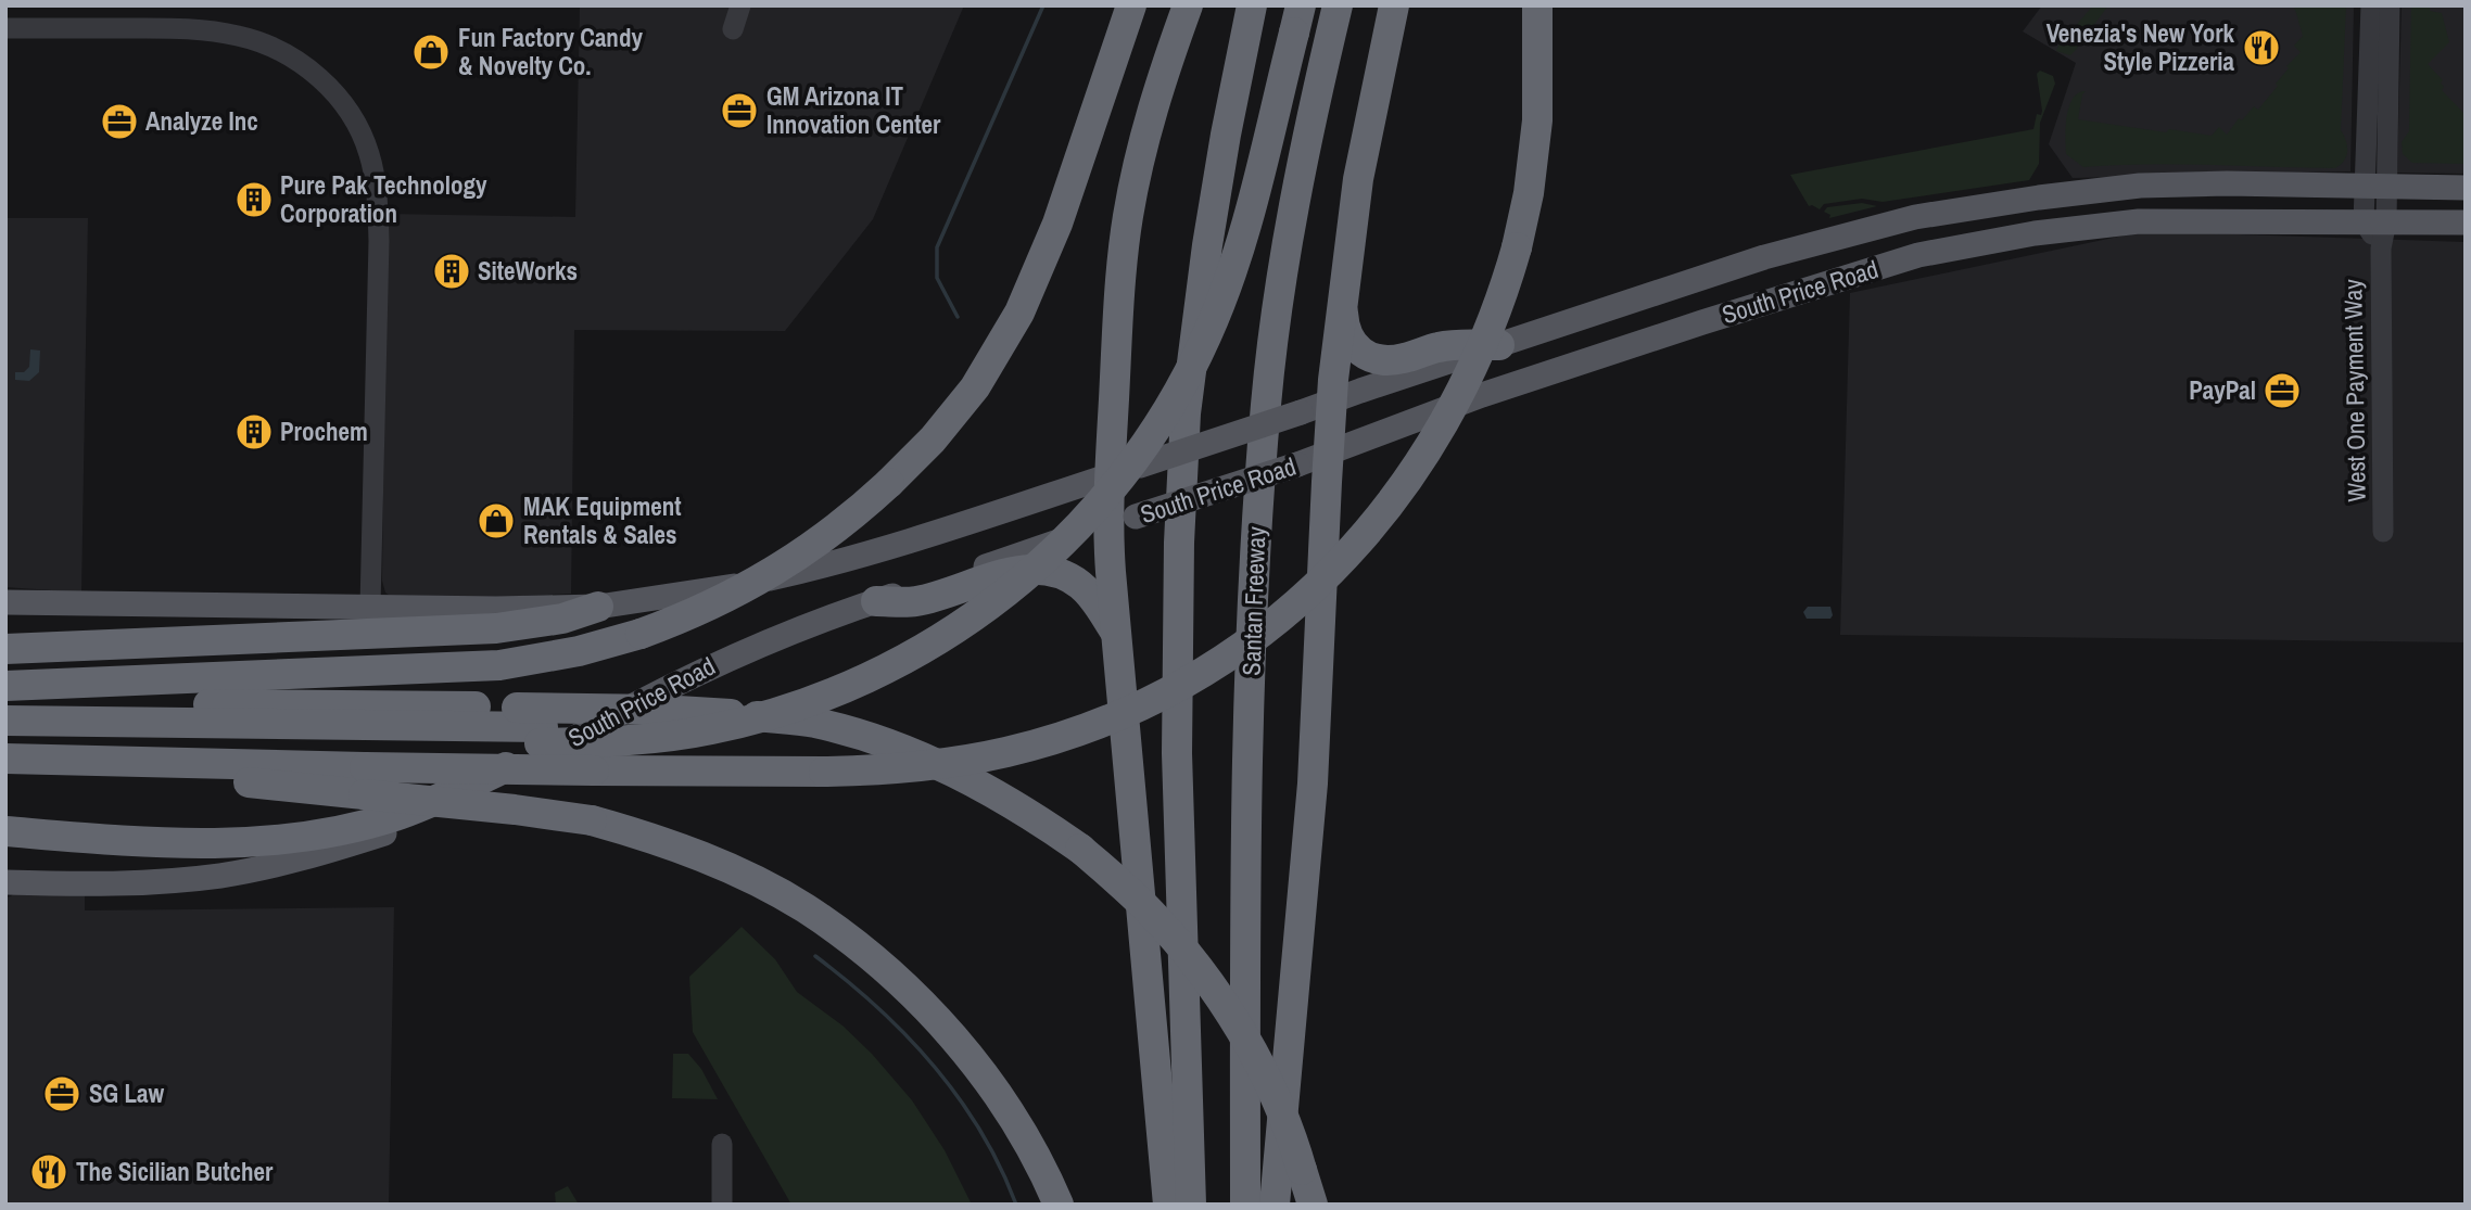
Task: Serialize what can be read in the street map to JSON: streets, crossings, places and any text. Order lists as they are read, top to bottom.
{
  "streets": {
    "highway": ["Santan Freeway"],
    "main road": ["South Price Road"],
    "street": ["West One Payment Way"]
  },
  "crossings": [
    ["South Price Road", "West One Payment Way"]
  ],
  "places": {
    "restaurant": ["Venezia's New York Style Pizzeria", "The Sicilian Butcher"],
    "shop": ["Fun Factory Candy & Novelty Co.", "MAK Equipment Rentals & Sales"],
    "office": [
      "GM Arizona IT Innovation Center",
      "Analyze Inc",
      "PayPal",
      "SG Law"
    ],
    "building": ["Pure Pak Technology Corporation", "SiteWorks", "Prochem"]
  }
}
